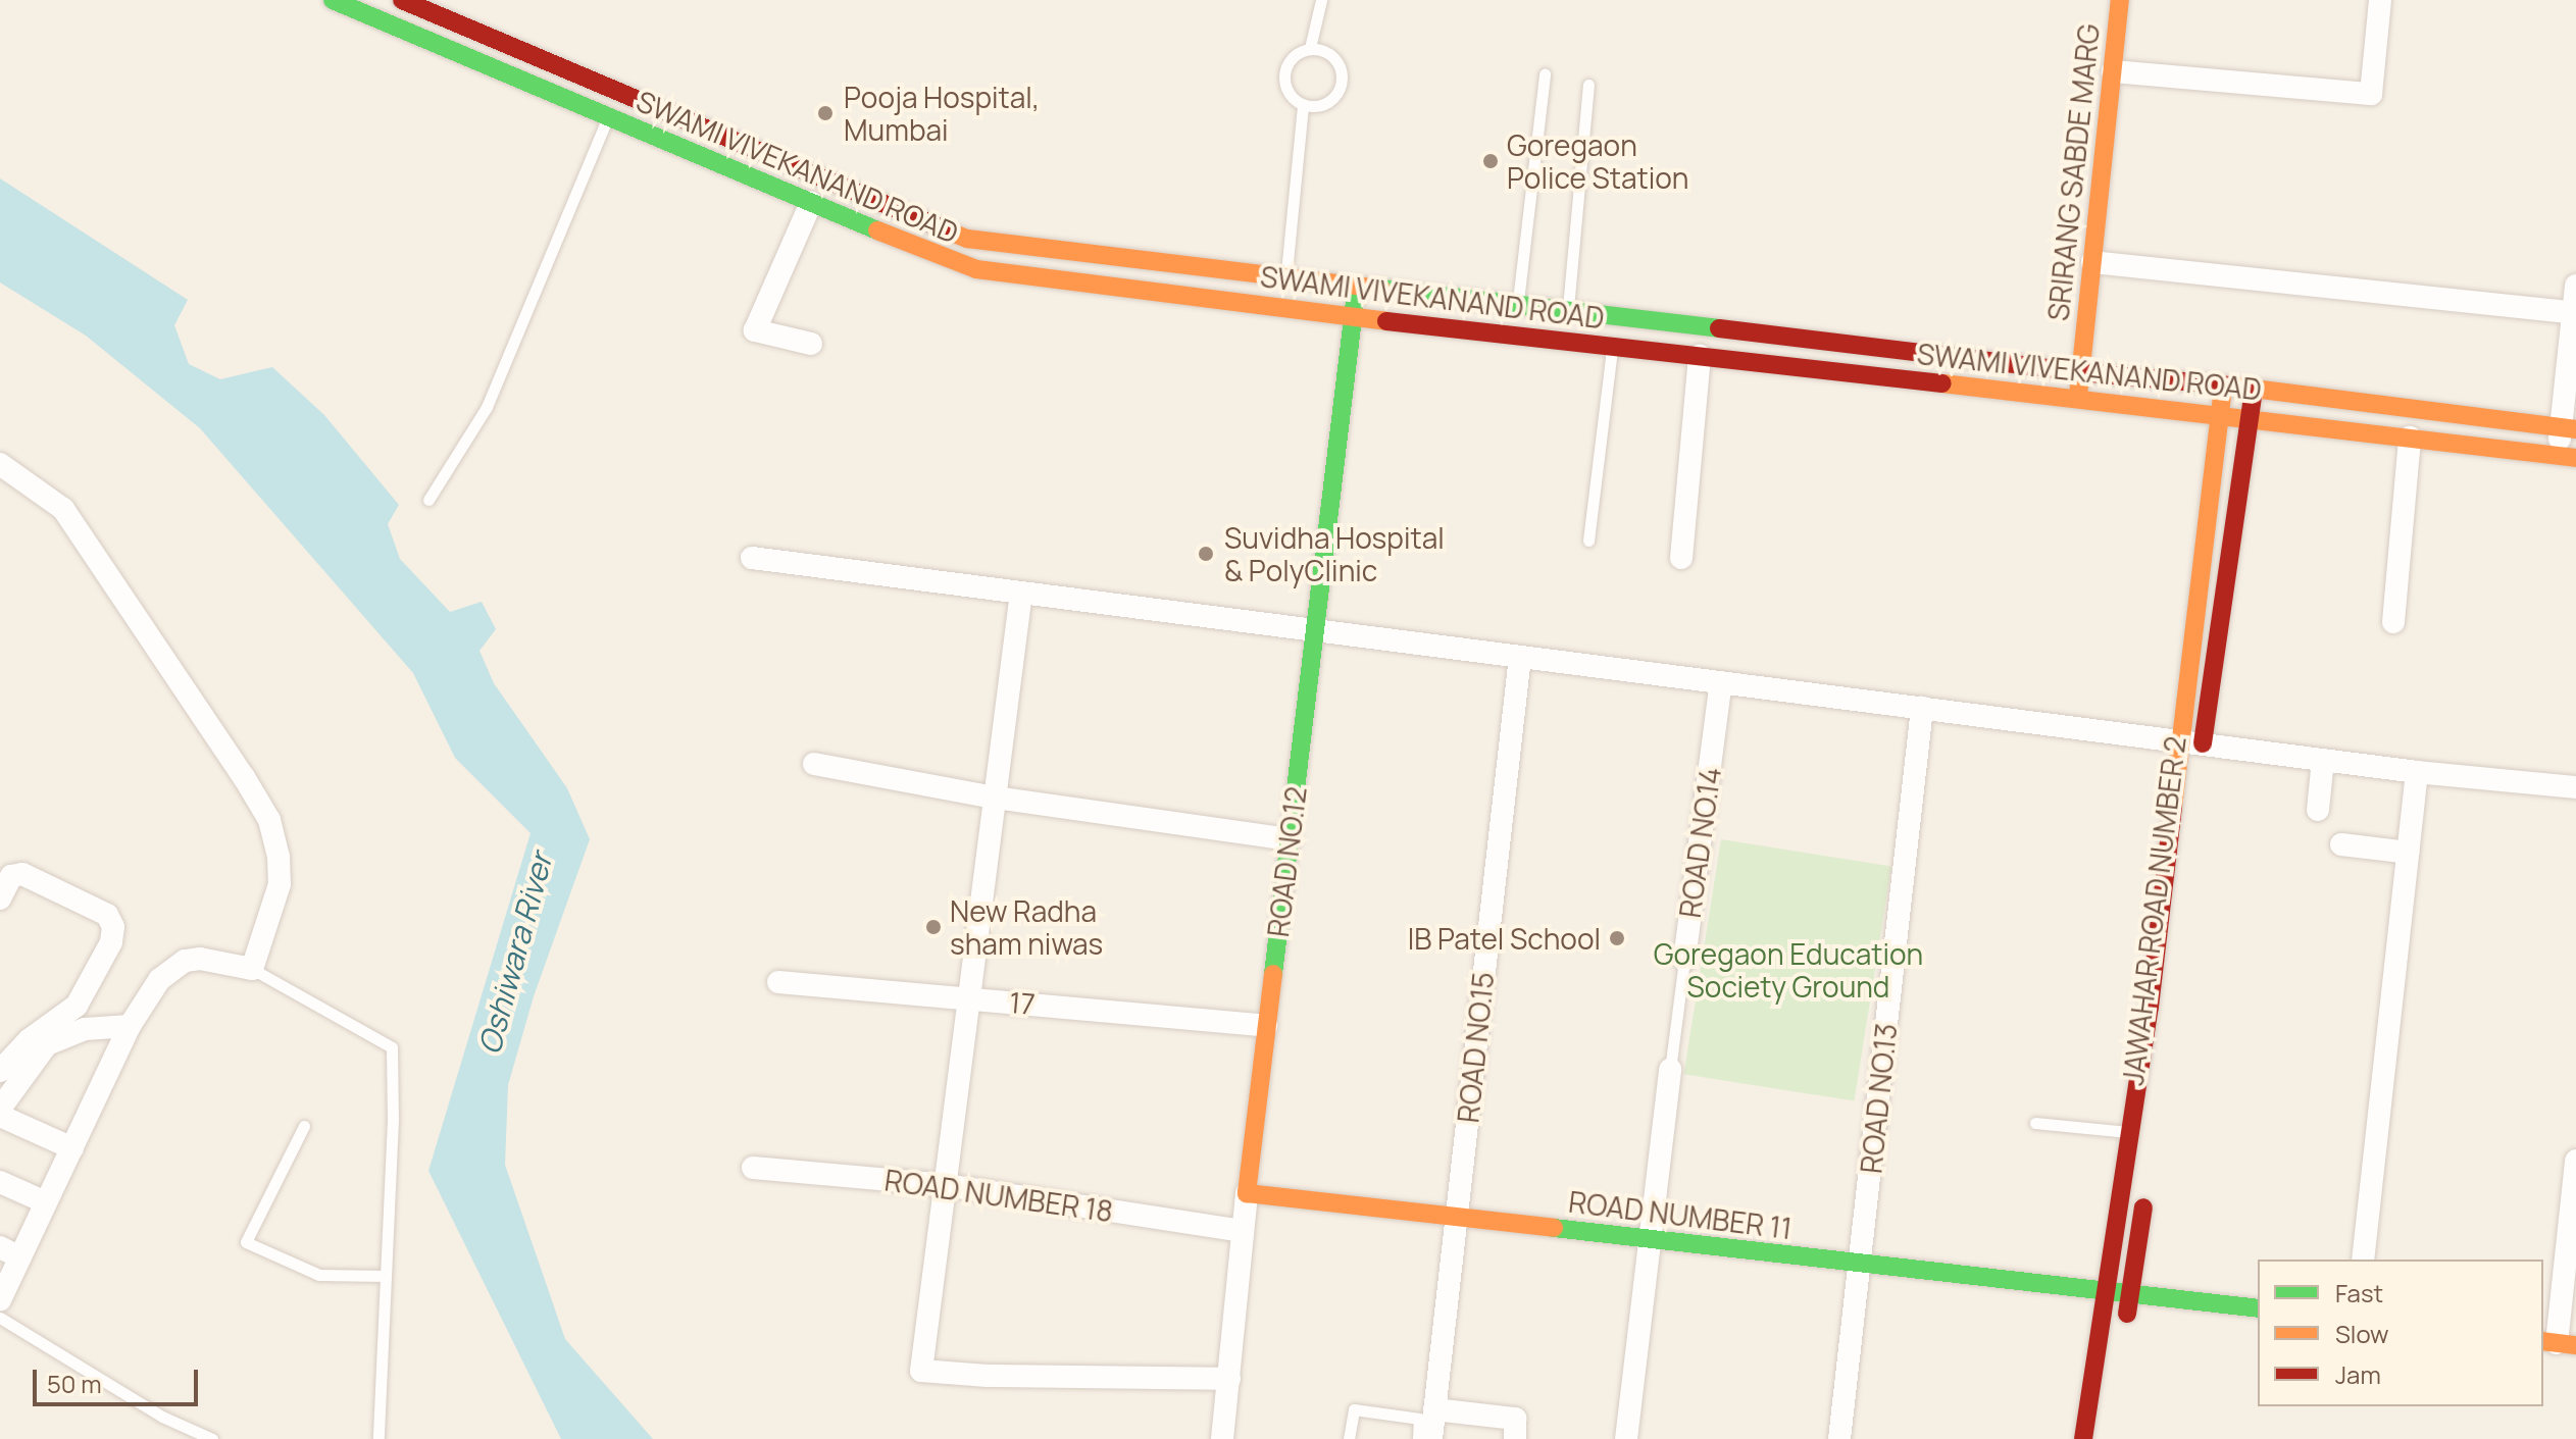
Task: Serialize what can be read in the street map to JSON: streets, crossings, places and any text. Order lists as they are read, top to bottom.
{
  "streets": {
    "main road": [
      "SWAMI VIVEKANAND ROAD",
      "SRIRANG SABDE MARG",
      "ROAD NO.12",
      "JAWAHAR ROAD NUMBER 2",
      "ROAD NUMBER 11"
    ],
    "street": [
      "ROAD NO.14",
      "17",
      "ROAD NO.15",
      "ROAD NO.13",
      "ROAD NUMBER 18"
    ]
  },
  "crossings": [
    ["SWAMI VIVEKANAND ROAD", "SRIRANG SABDE MARG"],
    ["SWAMI VIVEKANAND ROAD", "ROAD NO.12"],
    ["SWAMI VIVEKANAND ROAD", "JAWAHAR ROAD NUMBER 2"],
    ["ROAD NO.14", "ROAD NUMBER 11"],
    ["ROAD NO.12", "17"],
    ["ROAD NO.12", "ROAD NUMBER 18"],
    ["ROAD NO.12", "ROAD NUMBER 11"],
    ["ROAD NO.15", "ROAD NUMBER 11"],
    ["ROAD NO.13", "ROAD NUMBER 11"]
  ],
  "water": ["Oshiwara River"],
  "parks": ["Goregaon Education Society Ground"],
  "places": [
    "Pooja Hospital, Mumbai",
    "Goregaon Police Station",
    "Suvidha Hospital & PolyClinic",
    "New Radha sham niwas",
    "IB Patel School"
  ],
  "legend": ["Fast", "Slow", "Jam"],
  "scale_bar": "50 m"
}
